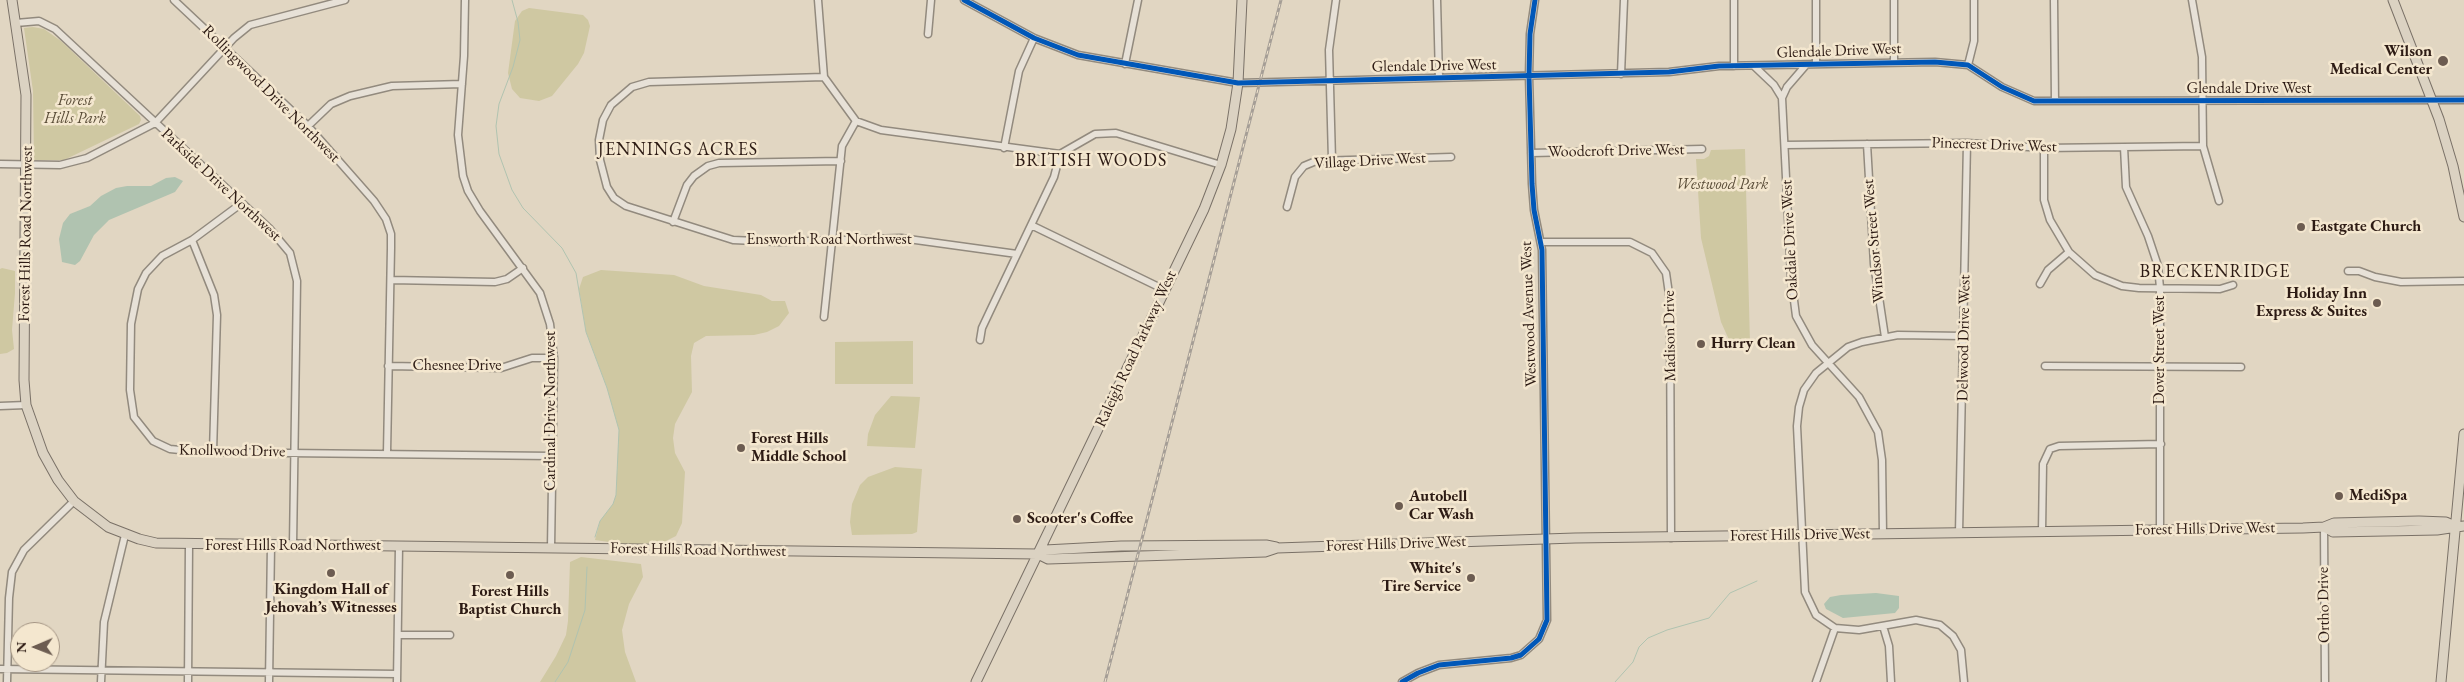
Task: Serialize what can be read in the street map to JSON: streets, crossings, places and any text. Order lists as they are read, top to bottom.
{
  "streets": {
    "main road": ["Forest Hills Road Northwest", "Raleigh Road Parkway West", "Forest Hills Drive West"],
    "street": [
      "Glendale Drive West",
      "Rollingwood Drive Northwest",
      "Pinecrest Drive West",
      "Woodcroft Drive West",
      "Village Drive West",
      "Parkside Drive Northwest",
      "Ensworth Road Northwest",
      "Oakdale Drive West",
      "Windsor Street West",
      "Westwood Avenue West",
      "Madison Drive",
      "Delwood Drive West",
      "Dover Street West",
      "Chesnee Drive",
      "Cardinal Drive Northwest",
      "Knollwood Drive",
      "Ortho Drive"
    ]
  },
  "crossings": [
    ["Glendale Drive West", "Westwood Avenue West"],
    ["Glendale Drive West", "Raleigh Road Parkway West"],
    ["Rollingwood Drive Northwest", "Chesnee Drive"],
    ["Rollingwood Drive Northwest", "Knollwood Drive"],
    ["Pinecrest Drive West", "Oakdale Drive West"],
    ["Pinecrest Drive West", "Windsor Street West"],
    ["Pinecrest Drive West", "Delwood Drive West"],
    ["Pinecrest Drive West", "Dover Street West"],
    ["Woodcroft Drive West", "Westwood Avenue West"],
    ["Parkside Drive Northwest", "Forest Hills Road Northwest"],
    ["Parkside Drive Northwest", "Knollwood Drive"],
    ["Forest Hills Road Northwest", "Raleigh Road Parkway West"],
    ["Forest Hills Road Northwest", "Cardinal Drive Northwest"],
    ["Forest Hills Road Northwest", "Forest Hills Drive West"],
    ["Oakdale Drive West", "Forest Hills Drive West"],
    ["Westwood Avenue West", "Madison Drive"],
    ["Westwood Avenue West", "Forest Hills Drive West"],
    ["Madison Drive", "Forest Hills Drive West"],
    ["Delwood Drive West", "Forest Hills Drive West"],
    ["Raleigh Road Parkway West", "Forest Hills Drive West"],
    ["Dover Street West", "Forest Hills Drive West"],
    ["Chesnee Drive", "Cardinal Drive Northwest"],
    ["Cardinal Drive Northwest", "Knollwood Drive"],
    ["Forest Hills Drive West", "Ortho Drive"]
  ],
  "districts": ["JENNINGS ACRES", "BRITISH WOODS", "BRECKENRIDGE"],
  "parks": ["Forest Hills Park", "Westwood Park"],
  "places": [
    "Wilson Medical Center",
    "Eastgate Church",
    "Holiday Inn Express & Suites",
    "Hurry Clean",
    "Forest Hills Middle School",
    "MediSpa",
    "Autobell Car Wash",
    "Scooter's Coffee",
    "Kingdom Hall of Jehovah’s Witnesses",
    "Forest Hills Baptist Church",
    "White's Tire Service"
  ],
  "north": "left"
}
